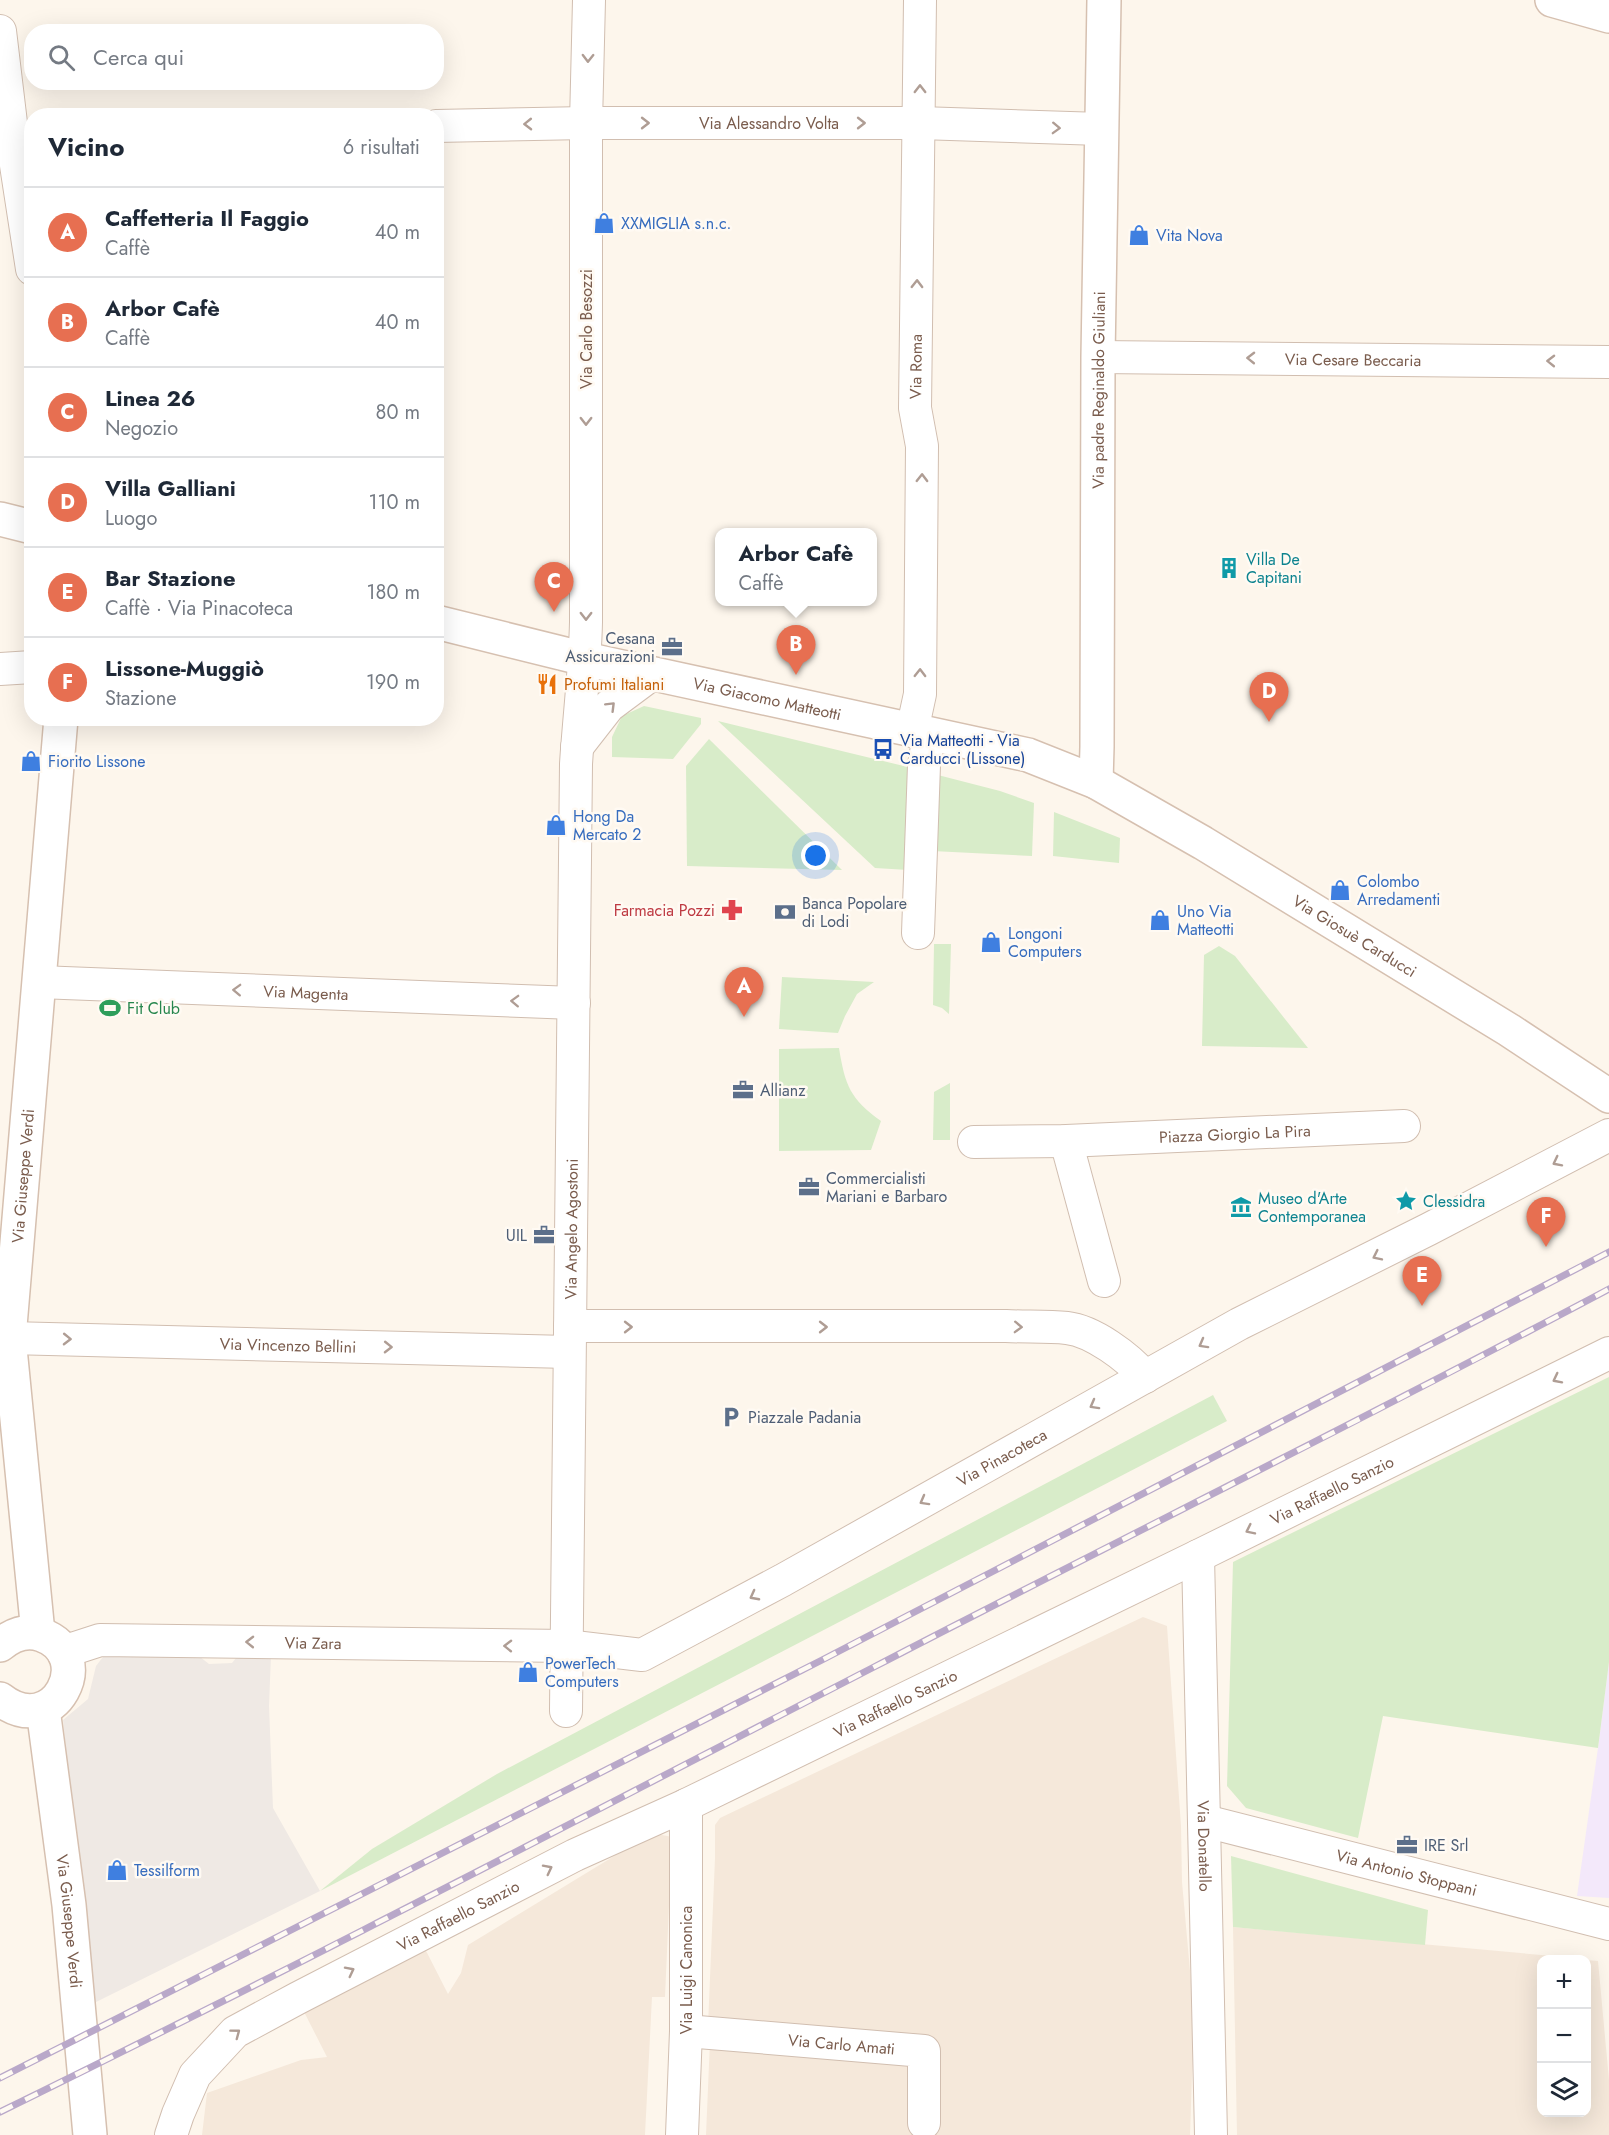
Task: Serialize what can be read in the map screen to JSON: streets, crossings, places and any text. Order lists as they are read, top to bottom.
{
  "streets": {
    "street": [
      "Via Alessandro Volta",
      "Via Carlo Besozzi",
      "Via Cesare Beccaria",
      "Via Roma",
      "Via padre Reginaldo Giuliani",
      "Via Giacomo Matteotti",
      "Via Giosuè Carducci",
      "Via Magenta",
      "Piazza Giorgio La Pira",
      "Via Giuseppe Verdi",
      "Via Angelo Agostoni",
      "Via Vincenzo Bellini",
      "Via Pinacoteca",
      "Via Raffaello Sanzio",
      "Via Zara",
      "Via Donatello",
      "Via Antonio Stoppani",
      "Via Luigi Canonica",
      "Via Carlo Amati"
    ]
  },
  "crossings": [
    ["Via Alessandro Volta", "Via Carlo Besozzi"],
    ["Via Alessandro Volta", "Via Roma"],
    ["Via Alessandro Volta", "Via padre Reginaldo Giuliani"],
    ["Via Carlo Besozzi", "Via Giacomo Matteotti"],
    ["Via Carlo Besozzi", "Via Angelo Agostoni"],
    ["Via Cesare Beccaria", "Via padre Reginaldo Giuliani"],
    ["Via Roma", "Via Giacomo Matteotti"],
    ["Via padre Reginaldo Giuliani", "Via Giacomo Matteotti"],
    ["Via padre Reginaldo Giuliani", "Via Giosuè Carducci"],
    ["Via Giacomo Matteotti", "Via Giosuè Carducci"],
    ["Via Giacomo Matteotti", "Via Angelo Agostoni"],
    ["Via Magenta", "Via Giuseppe Verdi"],
    ["Via Magenta", "Via Angelo Agostoni"],
    ["Via Giuseppe Verdi", "Via Vincenzo Bellini"],
    ["Via Giuseppe Verdi", "Via Zara"],
    ["Via Angelo Agostoni", "Via Vincenzo Bellini"],
    ["Via Angelo Agostoni", "Via Pinacoteca"],
    ["Via Angelo Agostoni", "Via Zara"],
    ["Via Pinacoteca", "Via Zara"],
    ["Via Raffaello Sanzio", "Via Donatello"],
    ["Via Raffaello Sanzio", "Via Luigi Canonica"],
    ["Via Donatello", "Via Antonio Stoppani"],
    ["Via Luigi Canonica", "Via Carlo Amati"]
  ],
  "one_way": [
    "Via Carlo Besozzi",
    "Via Cesare Beccaria",
    "Via Roma",
    "Via Magenta",
    "Via Vincenzo Bellini",
    "Via Pinacoteca",
    "Via Zara"
  ],
  "places": {
    "shop": [
      "XXMIGLIA s.n.c.",
      "Vita Nova",
      "Fiorito Lissone",
      "Hong Da Mercato 2",
      "Colombo Arredamenti",
      "Uno Via Matteotti",
      "Longoni Computers",
      "PowerTech Computers",
      "Tessilform"
    ],
    "building": ["Villa De Capitani"],
    "office": [
      "Cesana Assicurazioni",
      "Allianz",
      "Commercialisti Mariani e Barbaro",
      "UIL",
      "IRE Srl"
    ],
    "restaurant": ["Profumi Italiani"],
    "bus stop": ["Via Matteotti - Via Carducci (Lissone)"],
    "pharmacy": ["Farmacia Pozzi"],
    "bank": ["Banca Popolare di Lodi"],
    "sports": ["Fit Club"],
    "place": ["Clessidra"],
    "museum": ["Museo d'Arte Contemporanea"],
    "parking": ["Piazzale Padania"]
  },
  "page": {
    "search": "Cerca qui",
    "heading": ["Vicino", "6 risultati"],
    "list": [
      {
        "mark": "A",
        "name": "Caffetteria Il Faggio",
        "note": "Caffè",
        "value": "40 m"
      },
      {
        "mark": "B",
        "name": "Arbor Cafè",
        "note": "Caffè",
        "value": "40 m"
      },
      {
        "mark": "C",
        "name": "Linea 26",
        "note": "Negozio",
        "value": "80 m"
      },
      {
        "mark": "D",
        "name": "Villa Galliani",
        "note": "Luogo",
        "value": "110 m"
      },
      {
        "mark": "E",
        "name": "Bar Stazione",
        "note": "Caffè · Via Pinacoteca",
        "value": "180 m"
      },
      {
        "mark": "F",
        "name": "Lissone-Muggiò",
        "note": "Stazione",
        "value": "190 m"
      }
    ],
    "popup": ["Arbor Cafè", "Caffè"],
    "pins": [
      "C",
      "B",
      "D",
      "A",
      "F",
      "E"
    ],
    "map_buttons": ["+", "−"]
  }
}
